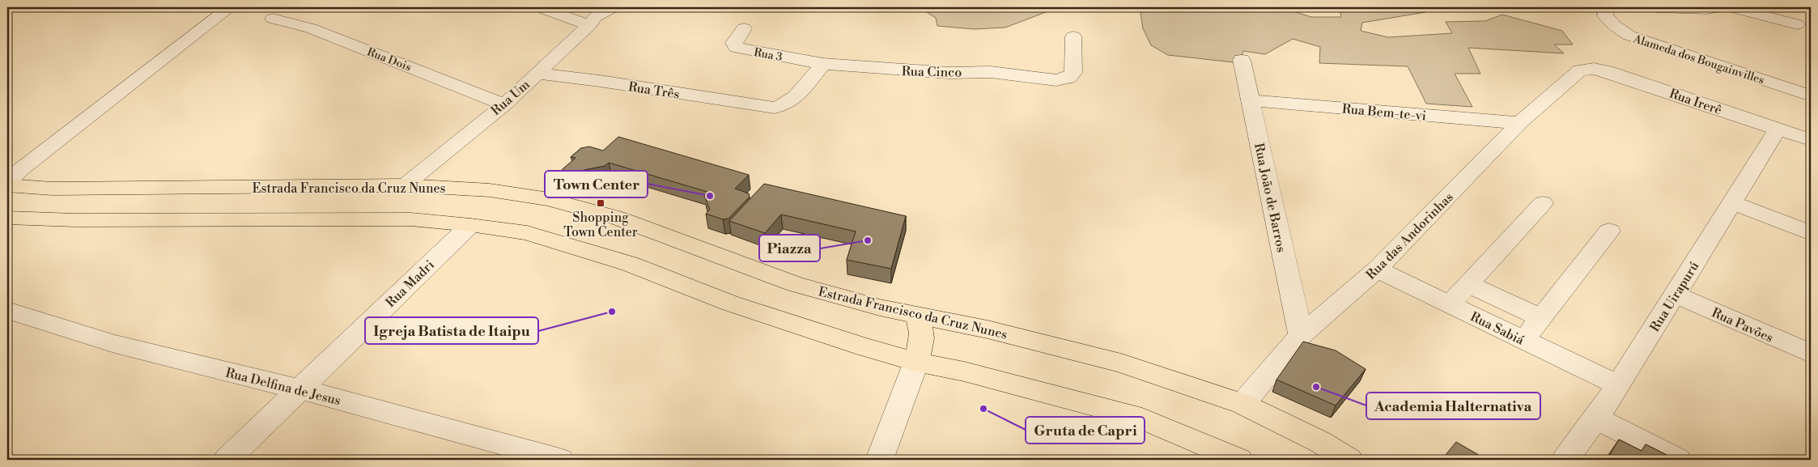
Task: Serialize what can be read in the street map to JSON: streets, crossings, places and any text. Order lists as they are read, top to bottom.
{
  "streets": {
    "main road": ["Estrada Francisco da Cruz Nunes"],
    "street": [
      "Rua 3",
      "Rua Dois",
      "Alameda dos Bougainvilles",
      "Rua Cinco",
      "Rua Três",
      "Rua Um",
      "Rua Irerê",
      "Rua Bem-te-vi",
      "Rua João de Barros",
      "Rua das Andorinhas",
      "Rua Madri",
      "Rua Uirapurú",
      "Rua Pavões",
      "Rua Sabiá",
      "Rua Delfina de Jesus"
    ]
  },
  "crossings": [
    ["Rua 3", "Rua Cinco"],
    ["Rua 3", "Rua Três"],
    ["Rua Dois", "Rua Um"],
    ["Rua Cinco", "Rua Três"],
    ["Rua Três", "Rua Um"],
    ["Rua Um", "Estrada Francisco da Cruz Nunes"],
    ["Rua Irerê", "Rua das Andorinhas"],
    ["Rua Irerê", "Rua Uirapurú"],
    ["Rua Bem-te-vi", "Rua João de Barros"],
    ["Rua Bem-te-vi", "Rua das Andorinhas"],
    ["Estrada Francisco da Cruz Nunes", "Rua das Andorinhas"],
    ["Rua João de Barros", "Rua das Andorinhas"],
    ["Rua das Andorinhas", "Rua Sabiá"],
    ["Rua Madri", "Rua Delfina de Jesus"],
    ["Rua Uirapurú", "Rua Pavões"],
    ["Rua Uirapurú", "Rua Sabiá"]
  ],
  "places": {
    "other": [
      "Town Center",
      "Piazza",
      "Igreja Batista de Itaipu",
      "Academia Halternativa",
      "Gruta de Capri"
    ],
    "transit": ["Shopping Town Center"]
  }
}
